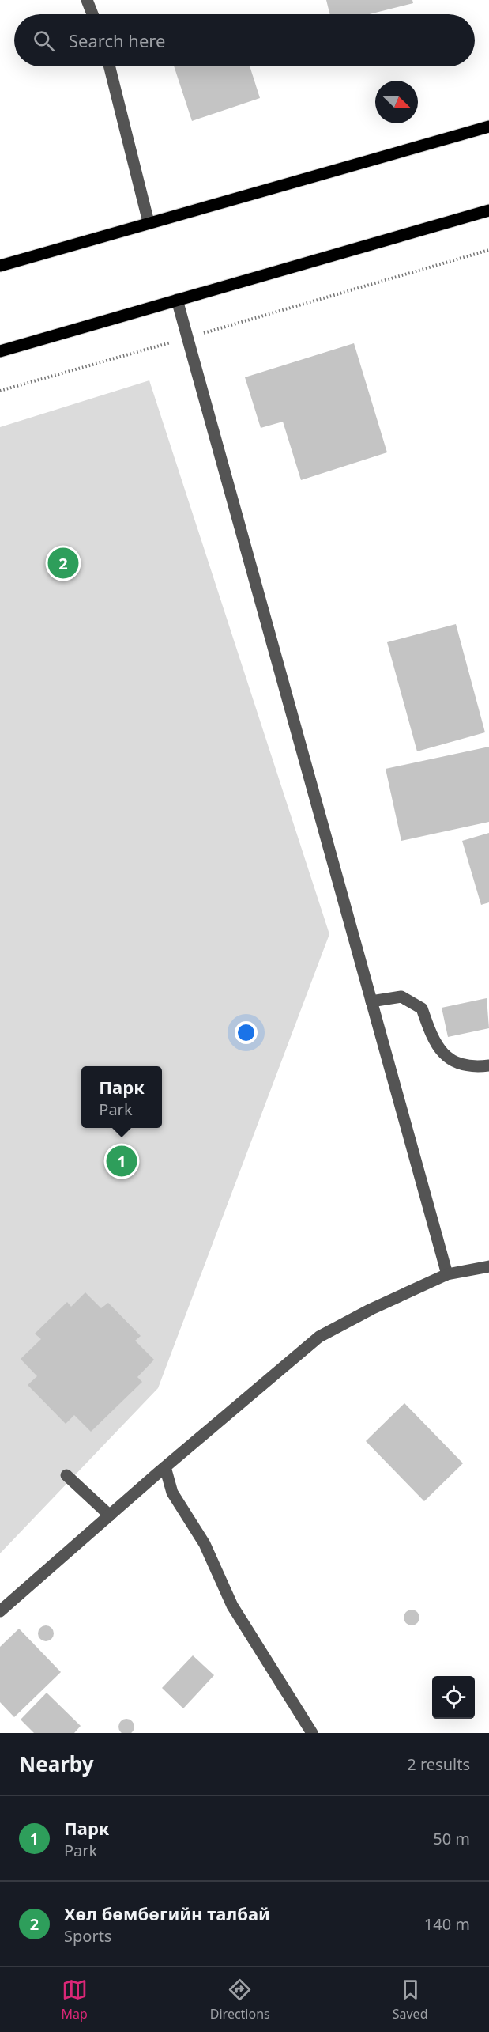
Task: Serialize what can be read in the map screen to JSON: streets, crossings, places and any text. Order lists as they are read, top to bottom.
{
  "north": "bottom right",
  "page": {
    "search": "Search here",
    "pins": ["2", "1"],
    "popup": ["Парк", "Park"],
    "heading": ["Nearby", "2 results"],
    "list": [
      {
        "mark": "1",
        "name": "Парк",
        "note": "Park",
        "value": "50 m"
      },
      {
        "mark": "2",
        "name": "Хөл бөмбөгийн талбай",
        "note": "Sports",
        "value": "140 m"
      }
    ],
    "nav": ["Map", "Directions", "Saved"]
  }
}
